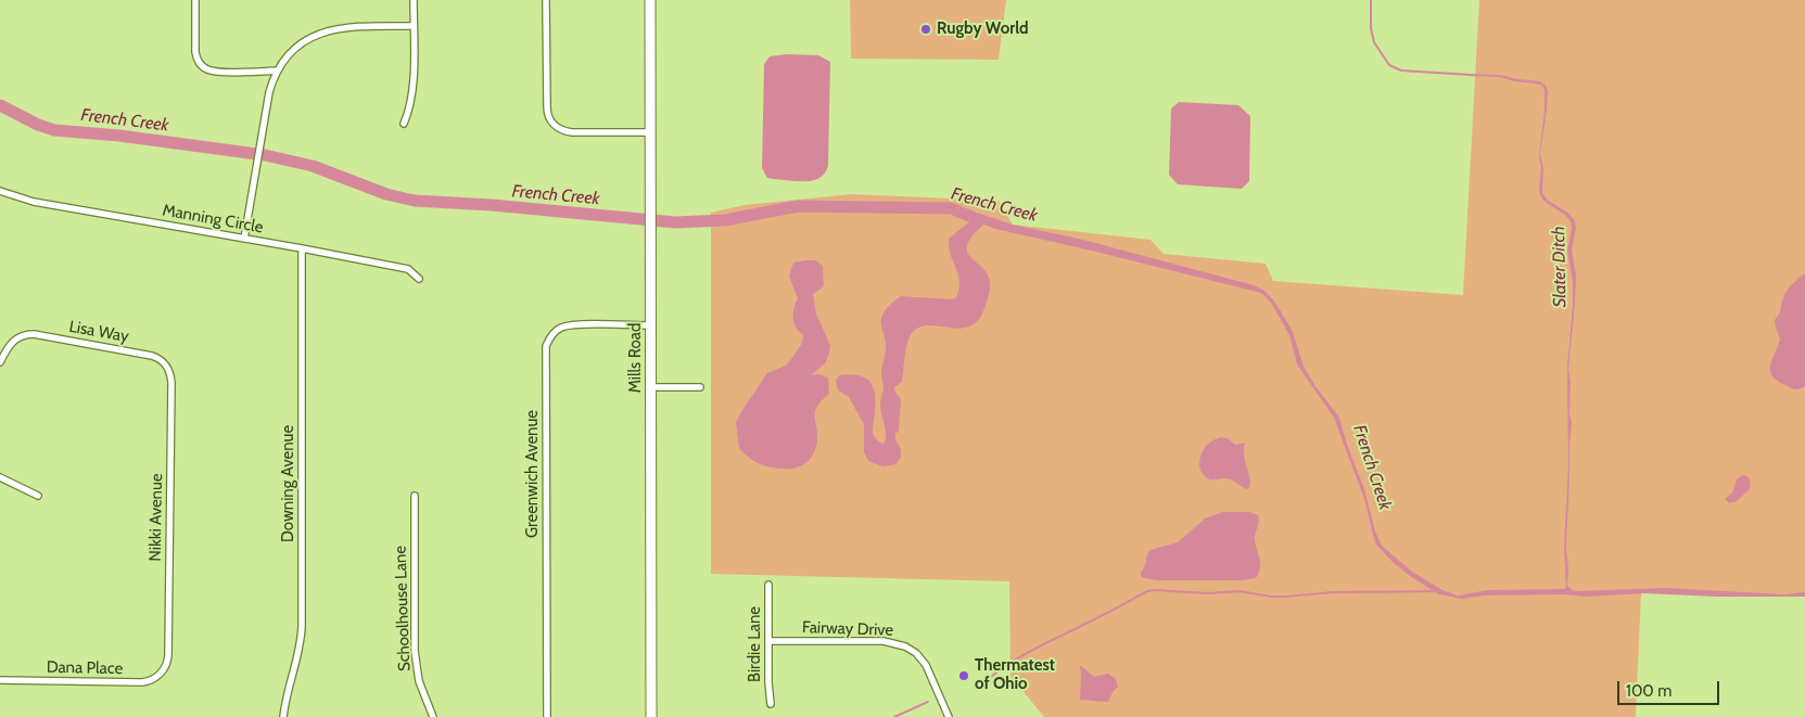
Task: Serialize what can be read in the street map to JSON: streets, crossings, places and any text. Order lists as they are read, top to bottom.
{
  "streets": {
    "street": [
      "Manning Circle",
      "Lisa Way",
      "Mills Road",
      "Greenwich Avenue",
      "Downing Avenue",
      "Nikki Avenue",
      "Schoolhouse Lane",
      "Fairway Drive",
      "Birdie Lane",
      "Dana Place"
    ]
  },
  "crossings": [
    ["Manning Circle", "Downing Avenue"],
    ["Lisa Way", "Nikki Avenue"],
    ["Mills Road", "Greenwich Avenue"],
    ["Nikki Avenue", "Dana Place"],
    ["Fairway Drive", "Birdie Lane"]
  ],
  "water": ["French Creek", "Slater Ditch"],
  "places": ["Rugby World", "Thermatest of Ohio"],
  "scale_bar": "100 m"
}
